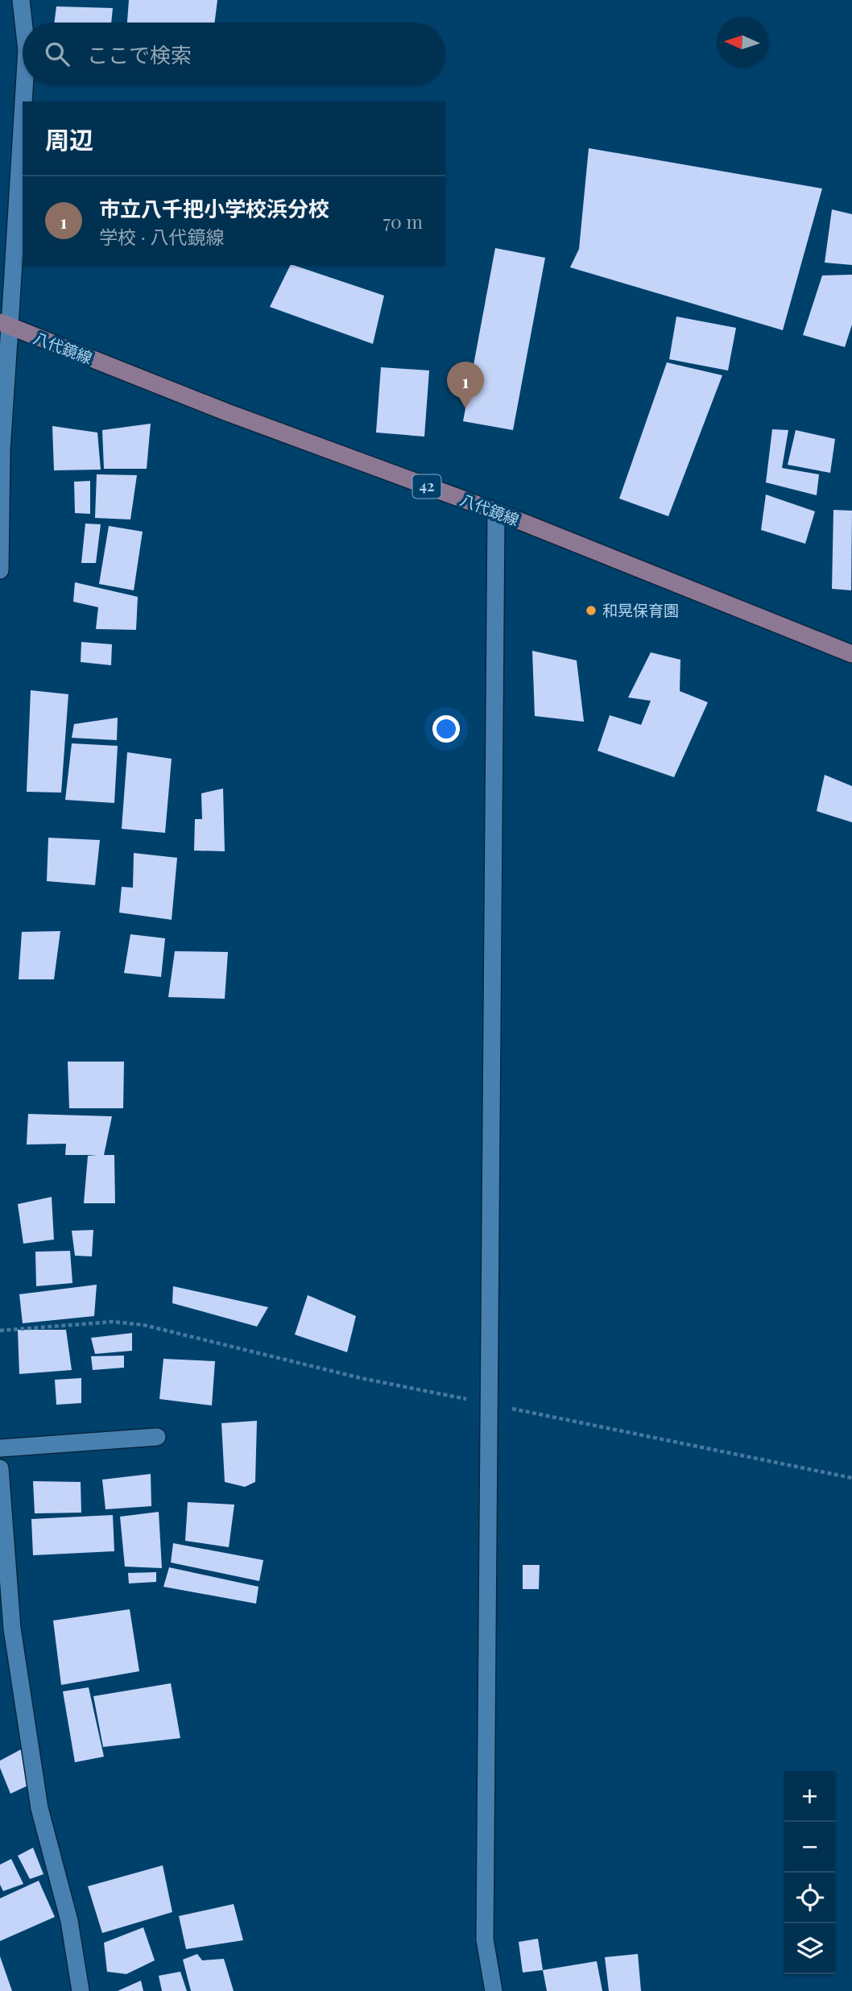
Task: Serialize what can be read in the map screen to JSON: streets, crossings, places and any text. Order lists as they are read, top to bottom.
{
  "streets": {
    "main road": ["八代鏡線", "42"]
  },
  "places": ["和晃保育園"],
  "north": "left",
  "page": {
    "search": "ここで検索",
    "heading": "周辺",
    "list": [
      {
        "mark": "1",
        "name": "市立八千把小学校浜分校",
        "note": "学校 · 八代鏡線",
        "value": "70 m"
      }
    ],
    "pins": "1",
    "map_buttons": ["+", "−"]
  }
}
